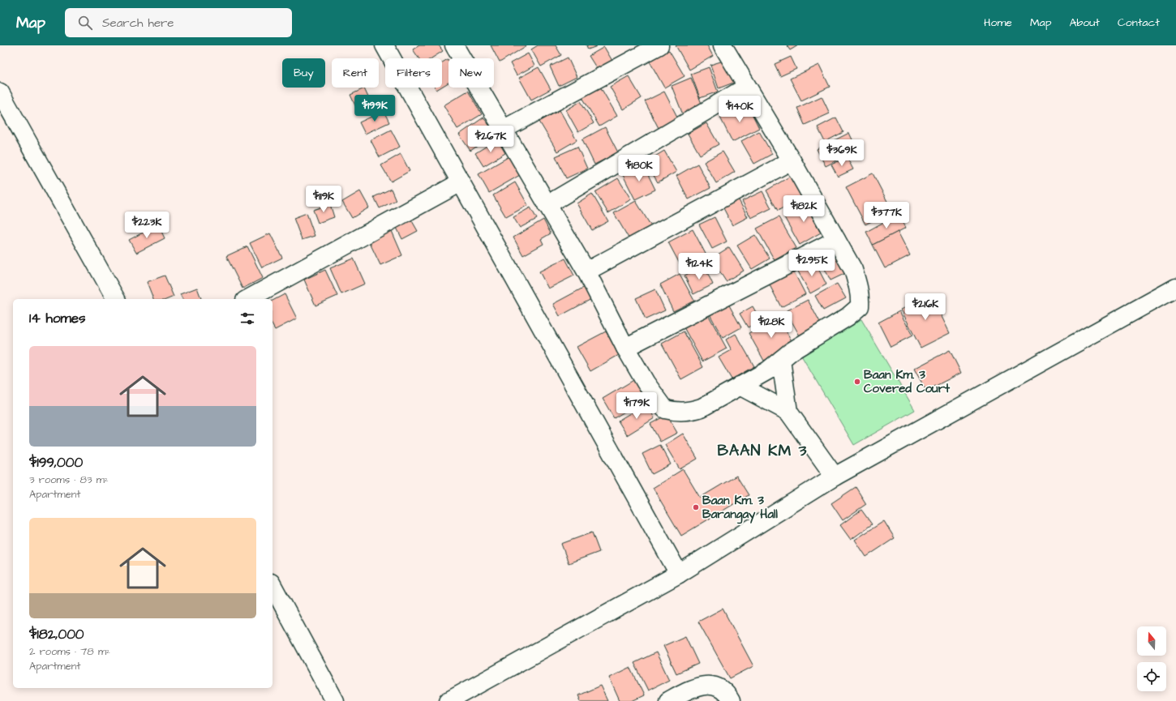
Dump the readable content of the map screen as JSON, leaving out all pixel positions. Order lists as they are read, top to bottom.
{
  "districts": ["BAAN KM 3"],
  "places": ["Baan Km. 3 Covered Court", "Baan Km. 3 Barangay Hall"],
  "north": "top",
  "page": {
    "header": "Map",
    "search": "Search here",
    "nav": [
      "Home",
      "Map",
      "About",
      "Contact"
    ],
    "chip": [
      "Buy",
      "Rent",
      "Filters",
      "New"
    ],
    "price": [
      "$199K",
      "$140K",
      "$267K",
      "$369K",
      "$180K",
      "$119K",
      "$182K",
      "$377K",
      "$223K",
      "$295K",
      "$124K",
      "$216K",
      "$128K",
      "$179K"
    ],
    "heading": "14 homes",
    "list": [
      {
        "name": "$199,000",
        "note": "3 rooms · 83 m² · Apartment"
      },
      {
        "name": "$182,000",
        "note": "2 rooms · 78 m² · Apartment"
      }
    ]
  }
}
